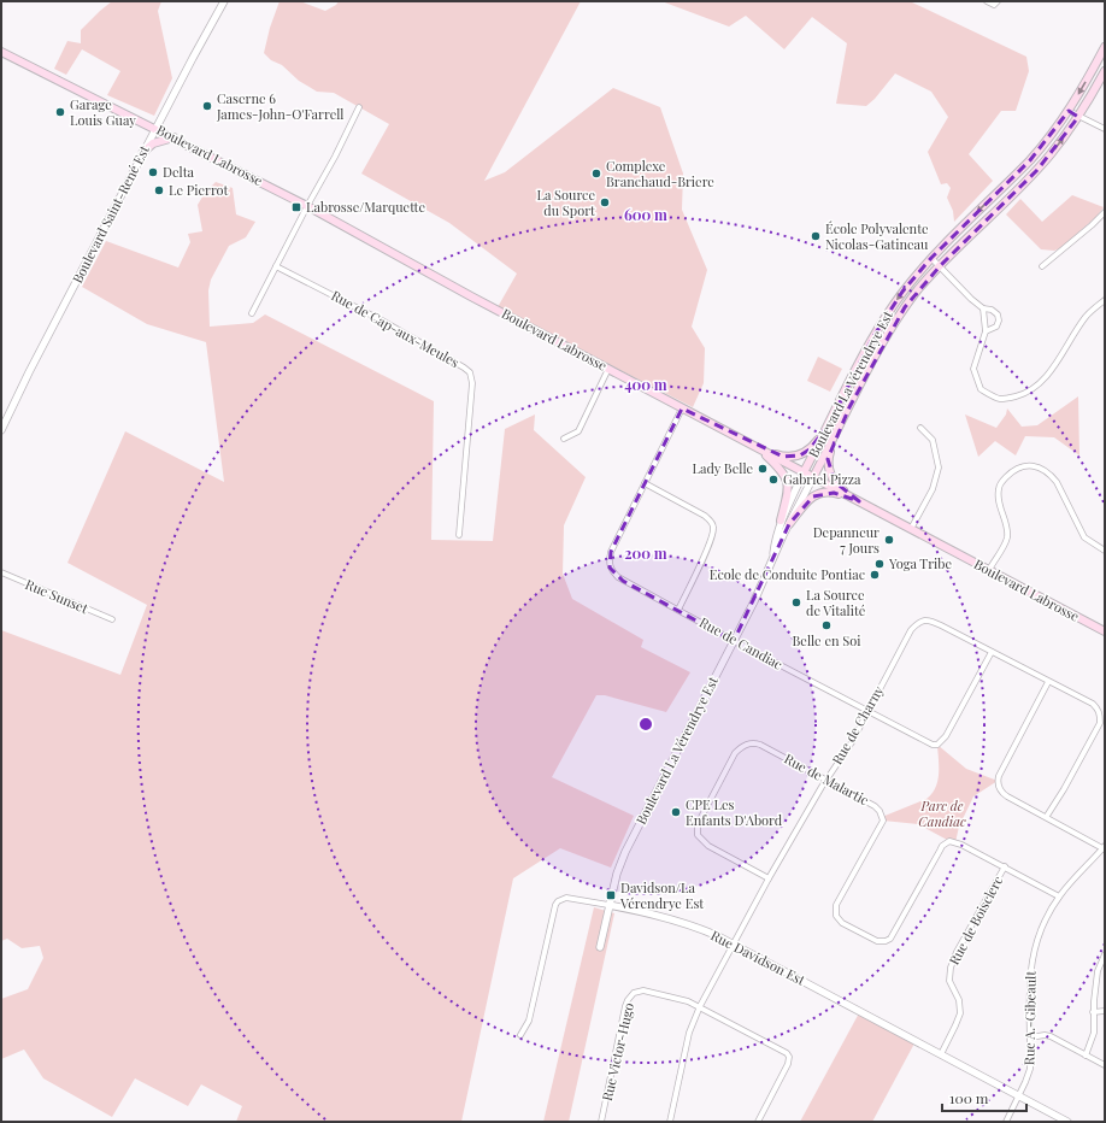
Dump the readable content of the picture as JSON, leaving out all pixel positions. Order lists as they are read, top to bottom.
{
  "streets": {
    "main road": ["Boulevard Labrosse", "Boulevard La Vérendrye Est"],
    "street": [
      "Boulevard Saint-René Est",
      "Rue de Cap-aux-Meules",
      "Rue Sunset",
      "Rue de Candiac",
      "Rue de Charny",
      "Rue de Malartic",
      "Rue de Boisclerc",
      "Rue Davidson Est",
      "Rue A.-Gibeault",
      "Rue Victor-Hugo"
    ]
  },
  "crossings": [
    ["Boulevard Labrosse", "Boulevard Saint-René Est"],
    ["Boulevard Labrosse", "Boulevard La Vérendrye Est"],
    ["Boulevard Labrosse", "Rue de Candiac"],
    ["Boulevard La Vérendrye Est", "Rue de Candiac"],
    ["Boulevard La Vérendrye Est", "Rue Davidson Est"],
    ["Rue de Candiac", "Rue de Charny"],
    ["Rue de Charny", "Rue de Malartic"],
    ["Rue de Charny", "Rue Davidson Est"],
    ["Rue de Charny", "Rue Victor-Hugo"],
    ["Rue de Malartic", "Rue de Boisclerc"],
    ["Rue de Malartic", "Rue A.-Gibeault"],
    ["Rue de Boisclerc", "Rue Davidson Est"],
    ["Rue Davidson Est", "Rue A.-Gibeault"]
  ],
  "parks": ["Parc de Candiac"],
  "places": {
    "other": [
      "Caserne 6 James-John-O'Farrell",
      "Garage Louis Guay",
      "Delta",
      "Complexe Branchaud-Briere",
      "Le Pierrot",
      "La Source du Sport",
      "École Polyvalente Nicolas-Gatineau",
      "Lady Belle",
      "Gabriel Pizza",
      "Depanneur 7 Jours",
      "Yoga Tribe",
      "Ecole de Conduite Pontiac",
      "La Source de Vitalité",
      "Belle en Soi",
      "CPE Les Enfants D'Abord"
    ],
    "transit": ["Labrosse/Marquette", "Davidson/La Vérendrye Est"]
  },
  "scale_bar": "100 m",
  "rings": ["600 m", "400 m", "200 m"]
}
